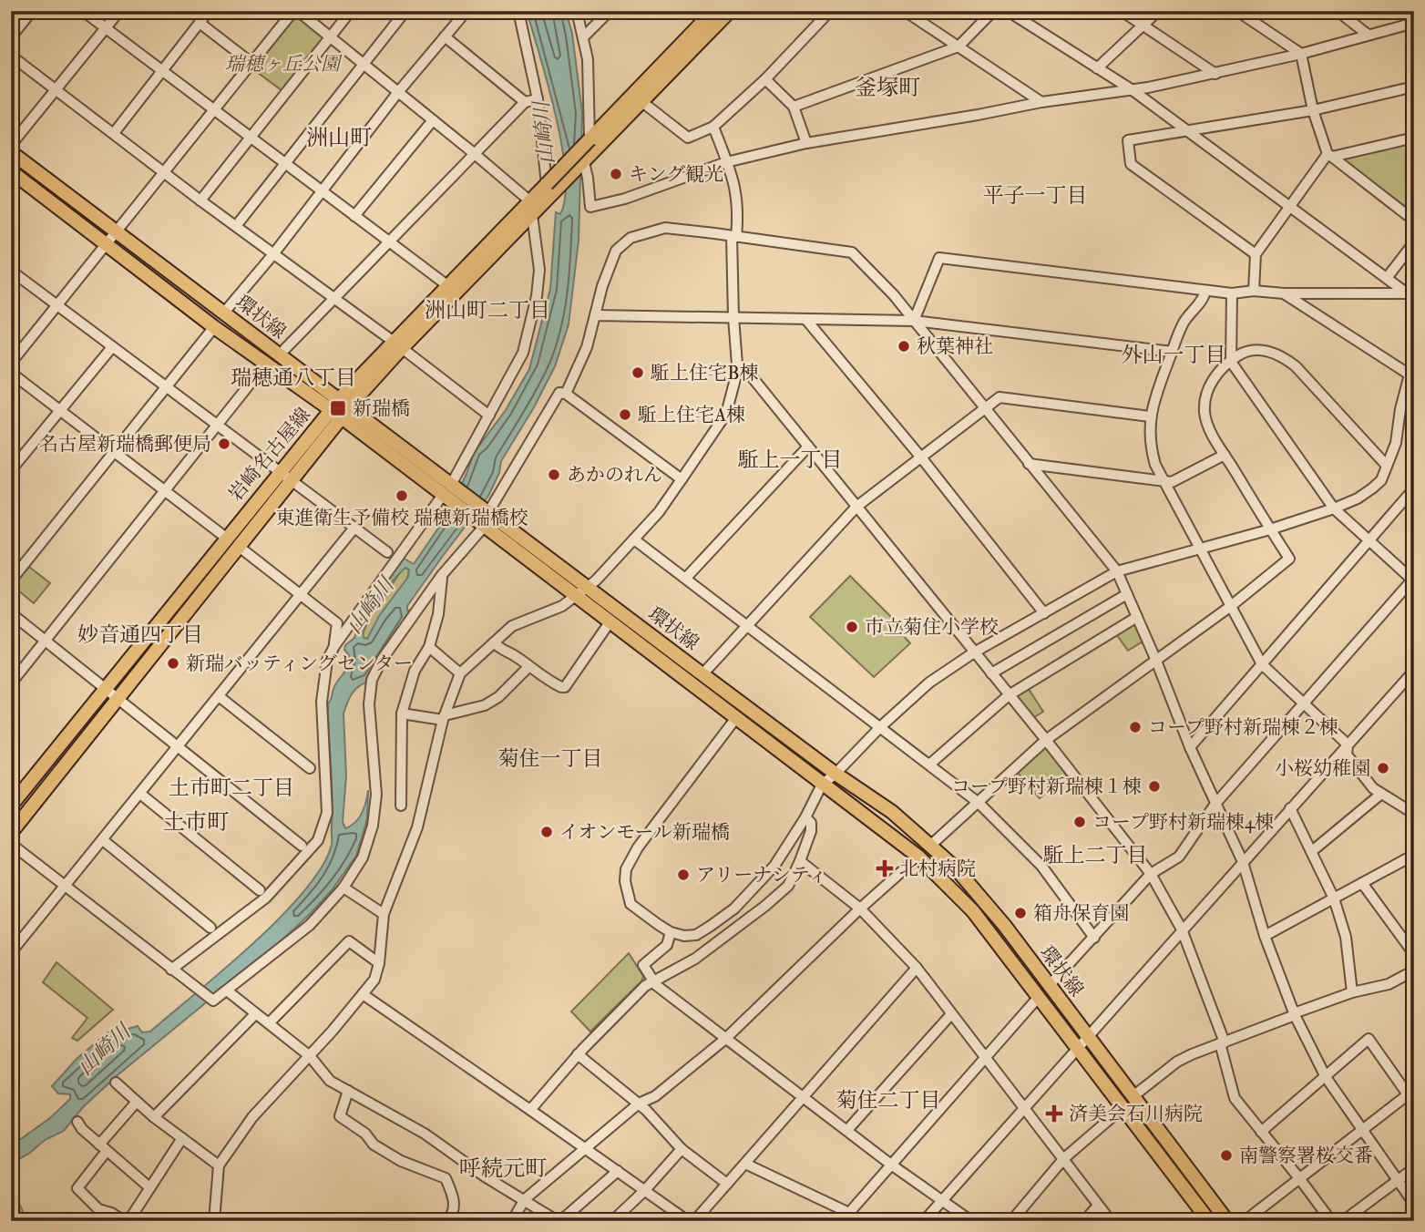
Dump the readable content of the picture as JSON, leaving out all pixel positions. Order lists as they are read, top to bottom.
{
  "streets": {
    "main road": ["環状線", "岩崎名古屋線"]
  },
  "crossings": [
    ["環状線", "岩崎名古屋線"]
  ],
  "districts": [
    "釜塚町",
    "洲山町",
    "平子一丁目",
    "洲山町二丁目",
    "外山一丁目",
    "瑞穂通八丁目",
    "駈上一丁目",
    "妙音通四丁目",
    "菊住一丁目",
    "土市町二丁目",
    "土市町",
    "駈上二丁目",
    "菊住二丁目",
    "呼続元町"
  ],
  "water": ["山崎川"],
  "parks": ["瑞穂ヶ丘公園"],
  "places": {
    "other": [
      "キング観光",
      "秋葉神社",
      "駈上住宅B棟",
      "駈上住宅A棟",
      "名古屋新瑞橋郵便局",
      "あかのれん",
      "東進衛生予備校 瑞穂新瑞橋校",
      "市立菊住小学校",
      "新瑞バッティングセンター",
      "コープ野村新瑞棟２棟",
      "小桜幼稚園",
      "コープ野村新瑞棟１棟",
      "コープ野村新瑞棟4棟",
      "イオンモール新瑞橋",
      "アリーナシティ",
      "箱舟保育園",
      "南警察署桜交番"
    ],
    "transit": ["新瑞橋"],
    "health": ["北村病院", "済美会石川病院"]
  }
}
